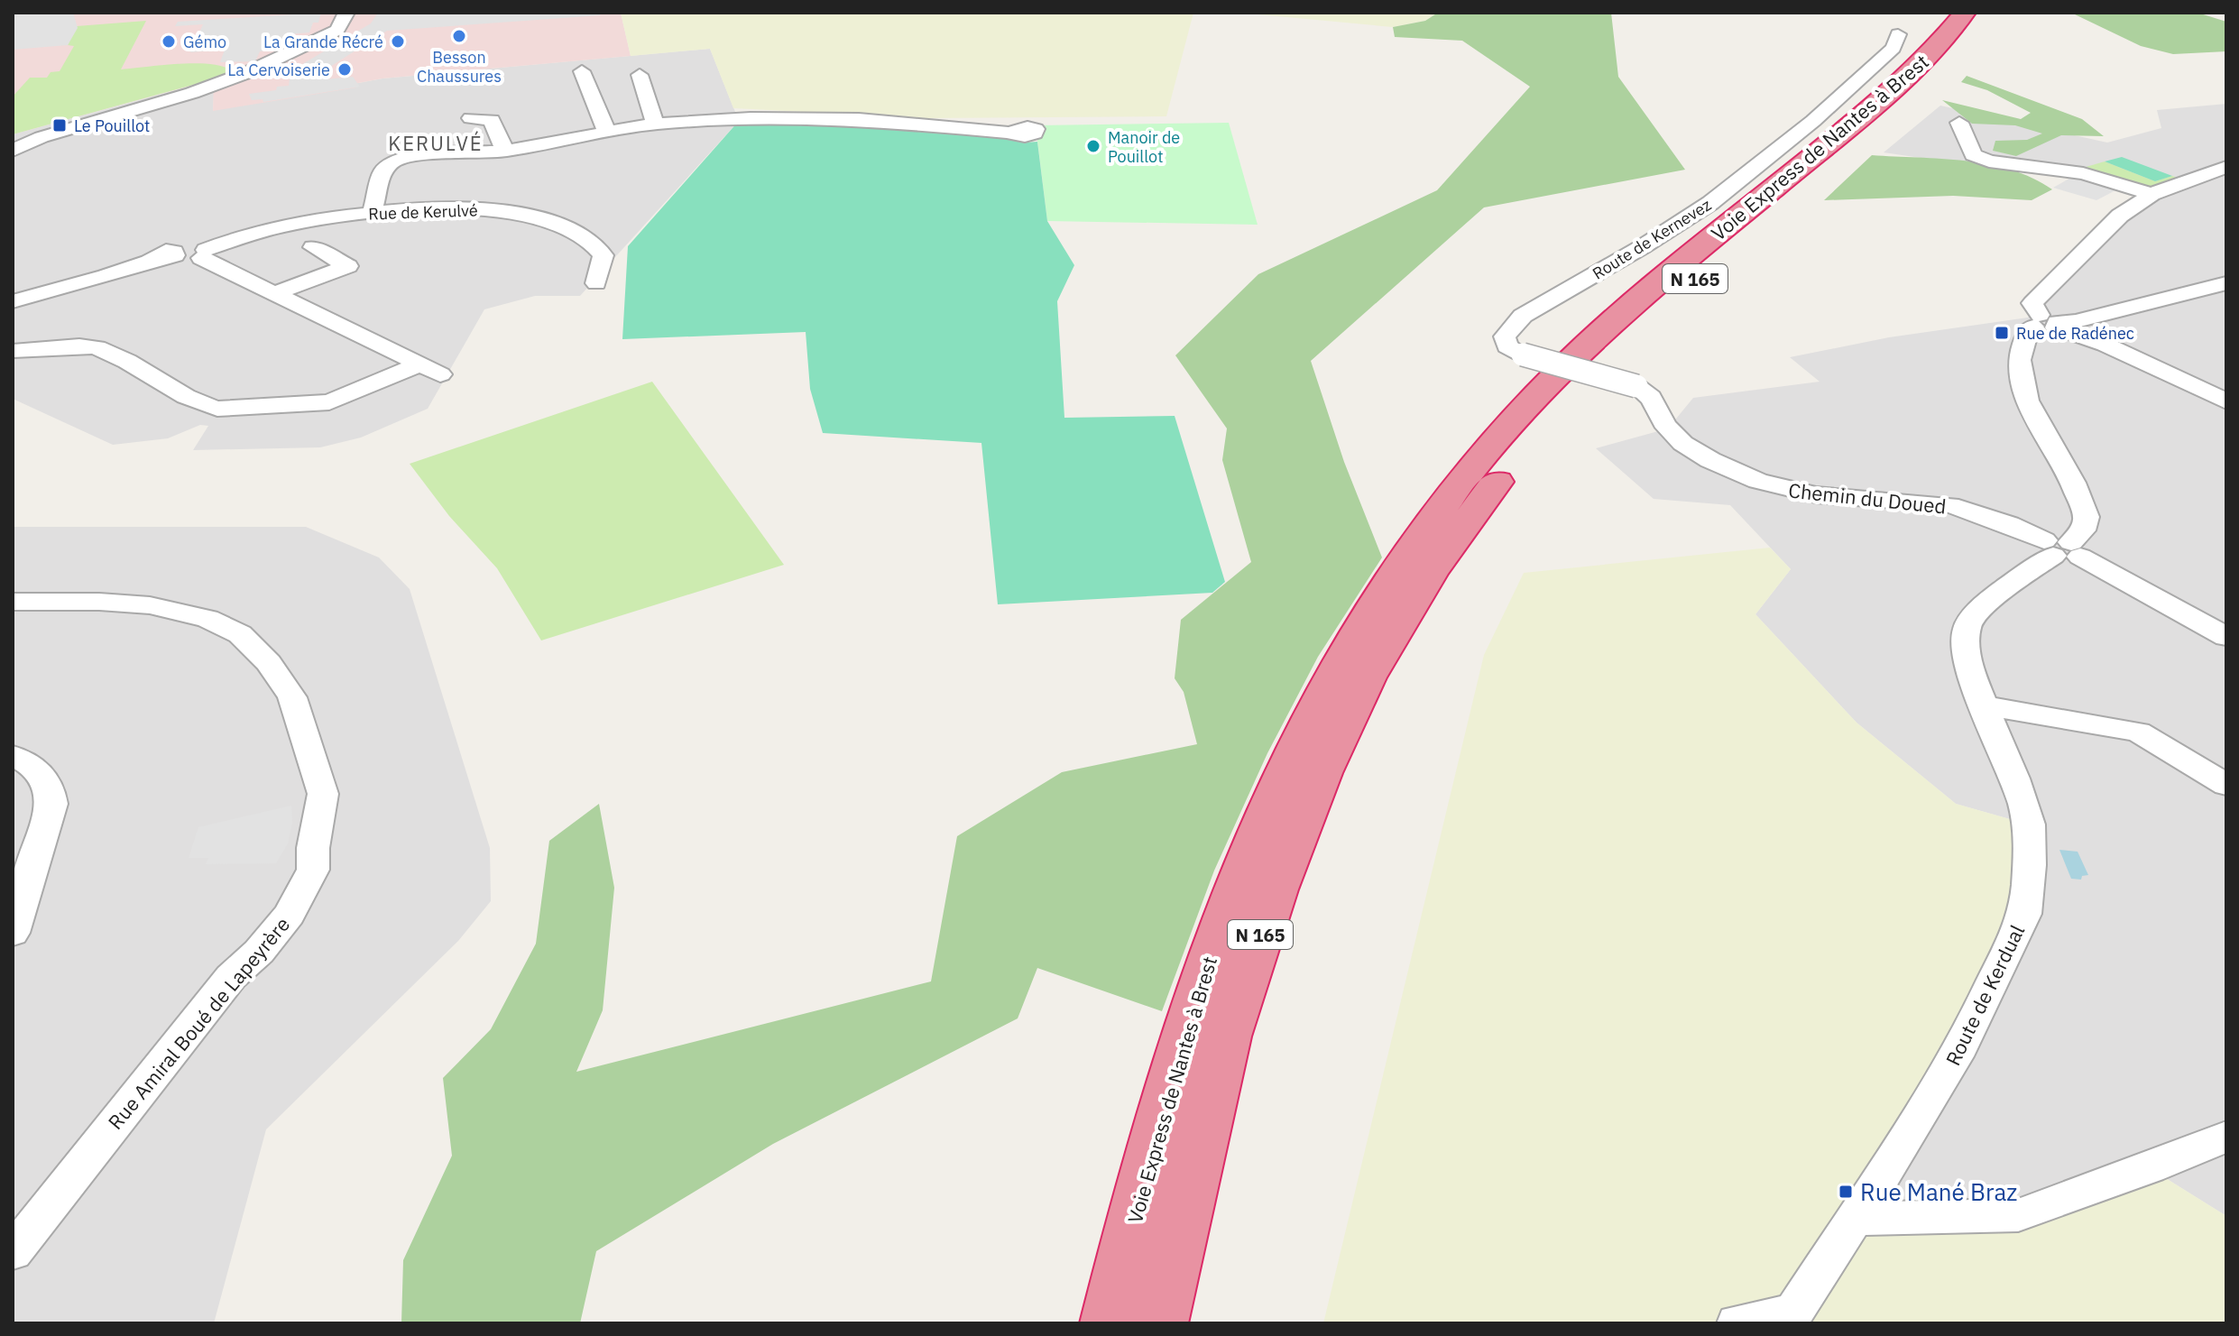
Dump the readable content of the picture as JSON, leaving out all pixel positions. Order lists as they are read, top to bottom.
{
  "streets": {
    "highway": ["Voie Express de Nantes à Brest", "N 165"],
    "street": [
      "Rue de Kerulvé",
      "Route de Kernevez",
      "Chemin du Doued",
      "Route de Kerdual",
      "Rue Amiral Boué de Lapeyrère"
    ]
  },
  "crossings": [
    ["Route de Kernevez", "Chemin du Doued"],
    ["Chemin du Doued", "Route de Kerdual"]
  ],
  "districts": ["KERULVÉ"],
  "places": {
    "other": [
      "Besson Chaussures",
      "Gémo",
      "La Grande Récré",
      "La Cervoiserie",
      "Manoir de Pouillot"
    ],
    "transit": ["Le Pouillot", "Rue de Radénec", "Rue Mané Braz"]
  }
}
